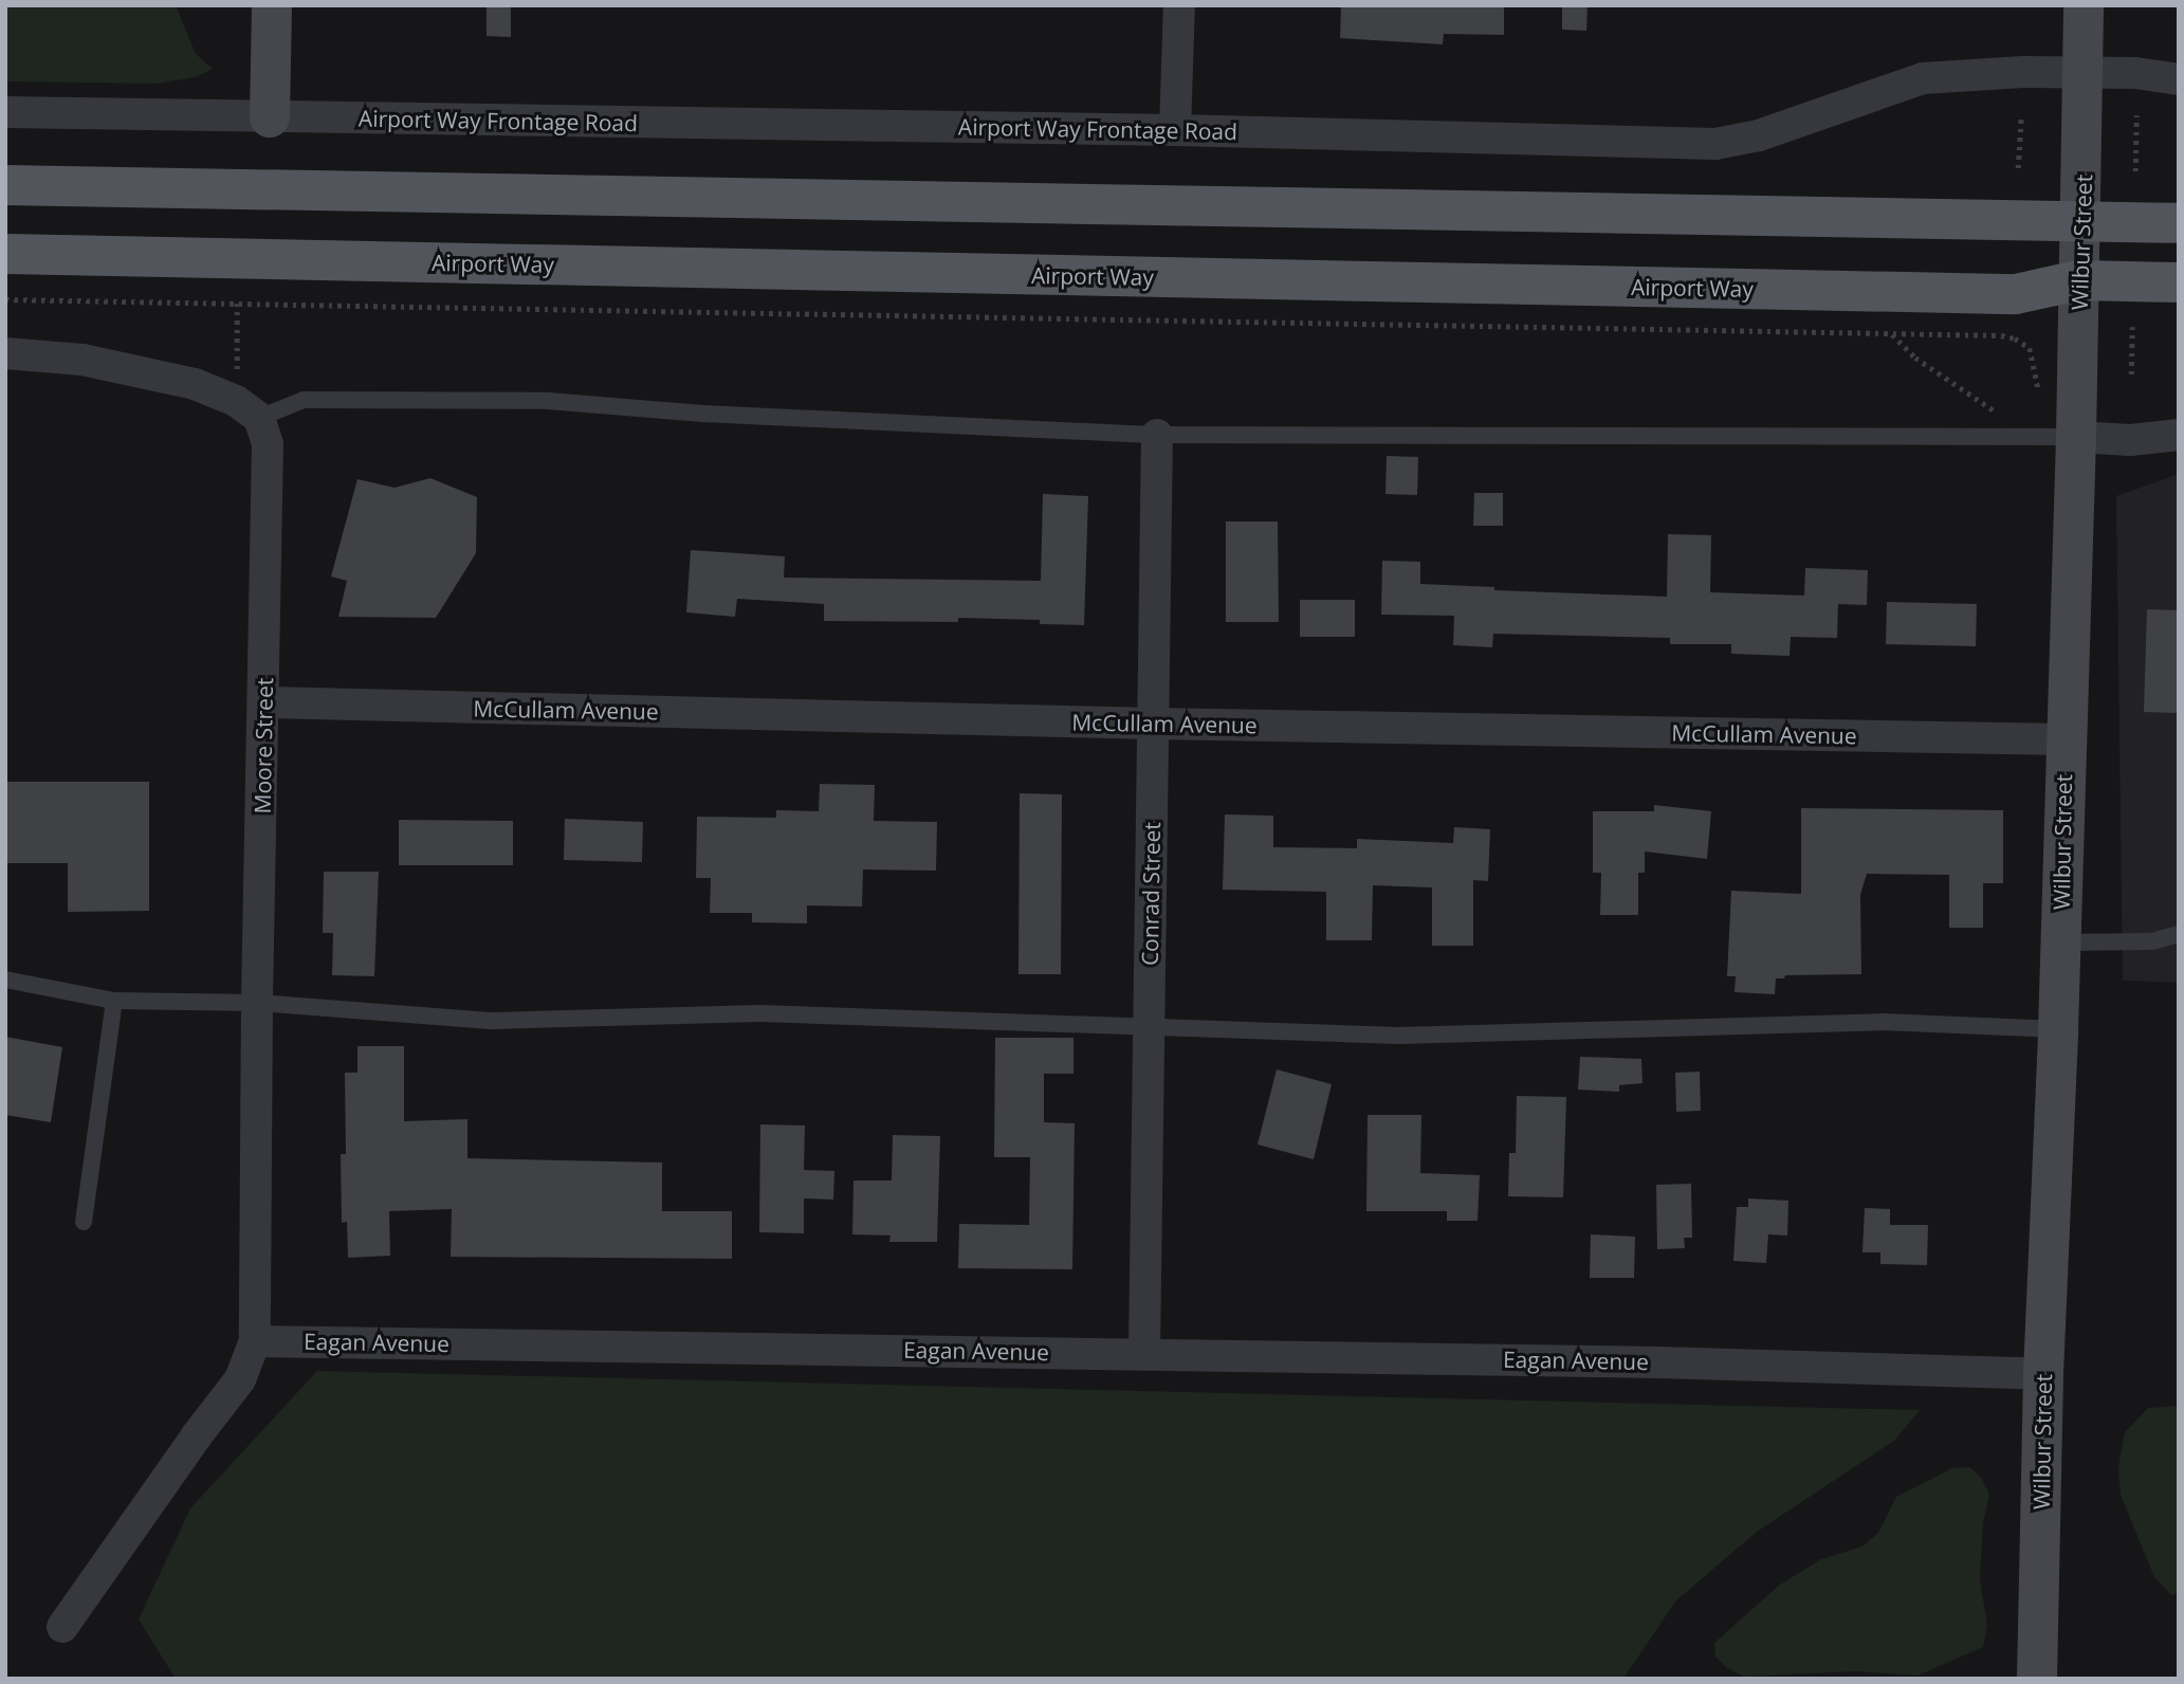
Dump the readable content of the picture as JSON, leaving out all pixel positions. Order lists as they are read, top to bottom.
{
  "streets": {
    "main road": ["Airport Way"],
    "street": [
      "Airport Way Frontage Road",
      "Wilbur Street",
      "McCullam Avenue",
      "Moore Street",
      "Conrad Street",
      "Eagan Avenue"
    ]
  },
  "crossings": [
    ["Airport Way Frontage Road", "Wilbur Street"],
    ["Wilbur Street", "Airport Way"],
    ["Wilbur Street", "McCullam Avenue"],
    ["Wilbur Street", "Eagan Avenue"],
    ["McCullam Avenue", "Moore Street"],
    ["McCullam Avenue", "Conrad Street"],
    ["Moore Street", "Eagan Avenue"],
    ["Conrad Street", "Eagan Avenue"]
  ]
}
